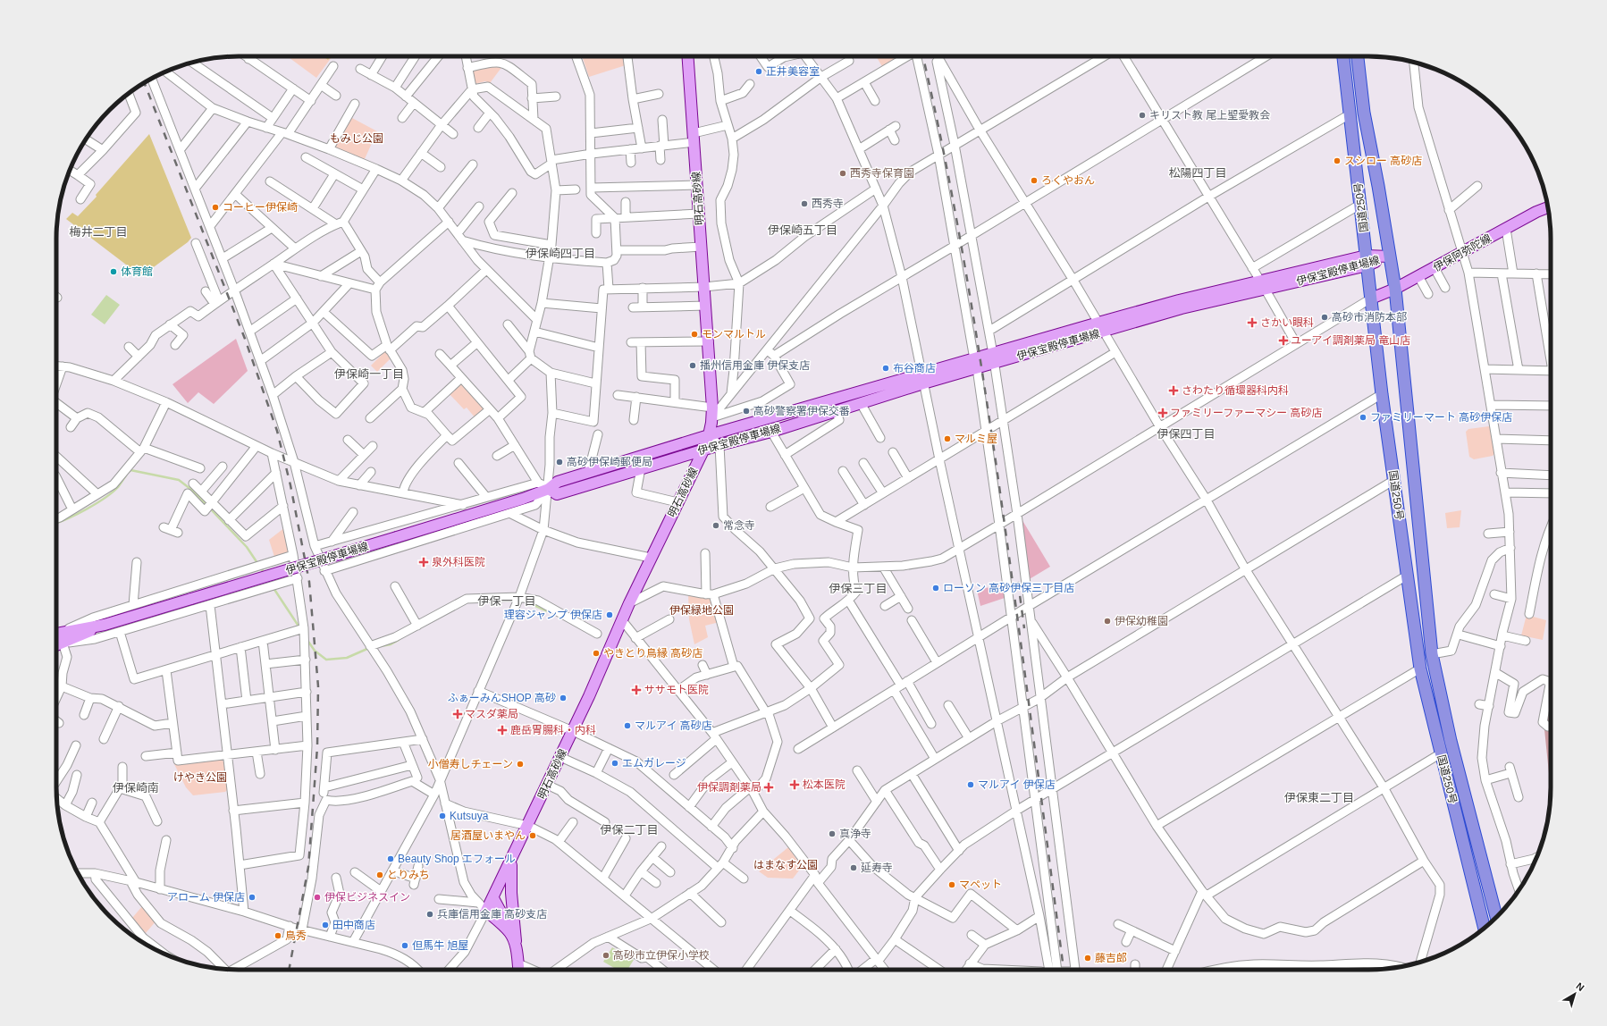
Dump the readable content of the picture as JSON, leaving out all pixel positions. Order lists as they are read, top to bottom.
{
  "streets": {
    "highway": ["国道250号"],
    "main road": ["明石高砂線", "伊保阿弥陀線", "伊保宝殿停車場線"]
  },
  "crossings": [
    ["明石高砂線", "伊保宝殿停車場線"],
    ["国道250号", "伊保阿弥陀線"],
    ["国道250号", "伊保宝殿停車場線"]
  ],
  "districts": [
    "松陽四丁目",
    "伊保崎五丁目",
    "梅井二丁目",
    "伊保崎四丁目",
    "伊保崎一丁目",
    "伊保四丁目",
    "伊保三丁目",
    "伊保一丁目",
    "伊保崎南",
    "伊保東二丁目",
    "伊保二丁目"
  ],
  "parks": [
    "もみじ公園",
    "伊保緑地公園",
    "けやき公園",
    "はまなす公園"
  ],
  "places": {
    "other": [
      "正井美容室",
      "キリスト教 尾上聖愛教会",
      "スシロー 高砂店",
      "西秀寺保育園",
      "ろくやおん",
      "西秀寺",
      "コーヒー伊保崎",
      "体育館",
      "高砂市消防本部",
      "モンマルトル",
      "播州信用金庫 伊保支店",
      "布谷商店",
      "高砂警察署伊保交番",
      "ファミリーマート 高砂伊保店",
      "マルミ屋",
      "高砂伊保崎郵便局",
      "常念寺",
      "ローソン 高砂伊保三丁目店",
      "理容ジャンプ 伊保店",
      "伊保幼稚園",
      "やきとり鳥縁 高砂店",
      "ふぁーみんSHOP 高砂",
      "マルアイ 高砂店",
      "エムガレージ",
      "小僧寿しチェーン",
      "マルアイ 伊保店",
      "Kutsuya",
      "真浄寺",
      "居酒屋いまやん",
      "Beauty Shop エフォール",
      "延寿寺",
      "とりみち",
      "マペット",
      "アローム 伊保店",
      "伊保ビジネスイン",
      "兵庫信用金庫 高砂支店",
      "田中商店",
      "鳥秀",
      "但馬牛 旭屋",
      "高砂市立伊保小学校",
      "藤吉郎"
    ],
    "health": [
      "さかい眼科",
      "ユーアイ調剤薬局 竜山店",
      "さわたり循環器科内科",
      "ファミリーファーマシー 高砂店",
      "泉外科医院",
      "ササモト医院",
      "マスダ薬局",
      "鹿岳胃腸科・内科",
      "松本医院",
      "伊保調剤薬局"
    ]
  },
  "north": "top right"
}
